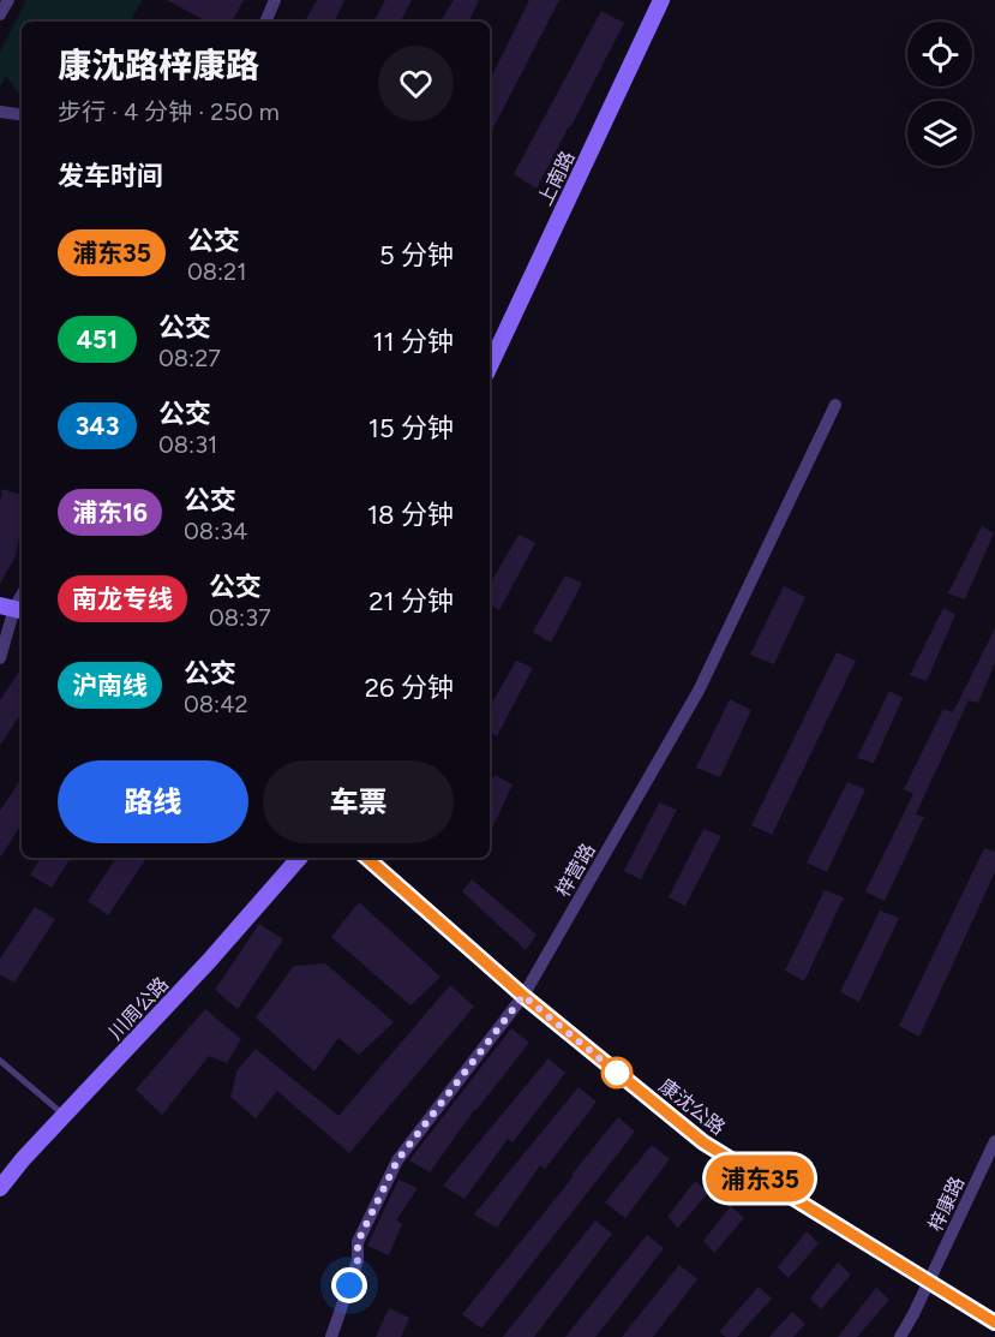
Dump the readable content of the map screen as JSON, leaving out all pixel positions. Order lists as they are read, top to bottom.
{
  "streets": {
    "street": [
      "上南路",
      "梓营路",
      "川周公路",
      "康沈公路",
      "梓康路"
    ]
  },
  "crossings": [
    ["梓营路", "康沈公路"],
    ["康沈公路", "梓康路"]
  ],
  "lines": ["bus line 浦东35"],
  "page": {
    "on_map": "浦东35",
    "heading": [
      ["康沈路梓康路", "步行 · 4 分钟 · 250 m"],
      "发车时间"
    ],
    "list": [
      {
        "mark": "浦东35",
        "name": "公交",
        "note": "08:21",
        "value": "5 分钟"
      },
      {
        "mark": "451",
        "name": "公交",
        "note": "08:27",
        "value": "11 分钟"
      },
      {
        "mark": "343",
        "name": "公交",
        "note": "08:31",
        "value": "15 分钟"
      },
      {
        "mark": "浦东16",
        "name": "公交",
        "note": "08:34",
        "value": "18 分钟"
      },
      {
        "mark": "南龙专线",
        "name": "公交",
        "note": "08:37",
        "value": "21 分钟"
      },
      {
        "mark": "沪南线",
        "name": "公交",
        "note": "08:42",
        "value": "26 分钟"
      }
    ],
    "buttons": ["路线", "车票"]
  }
}
